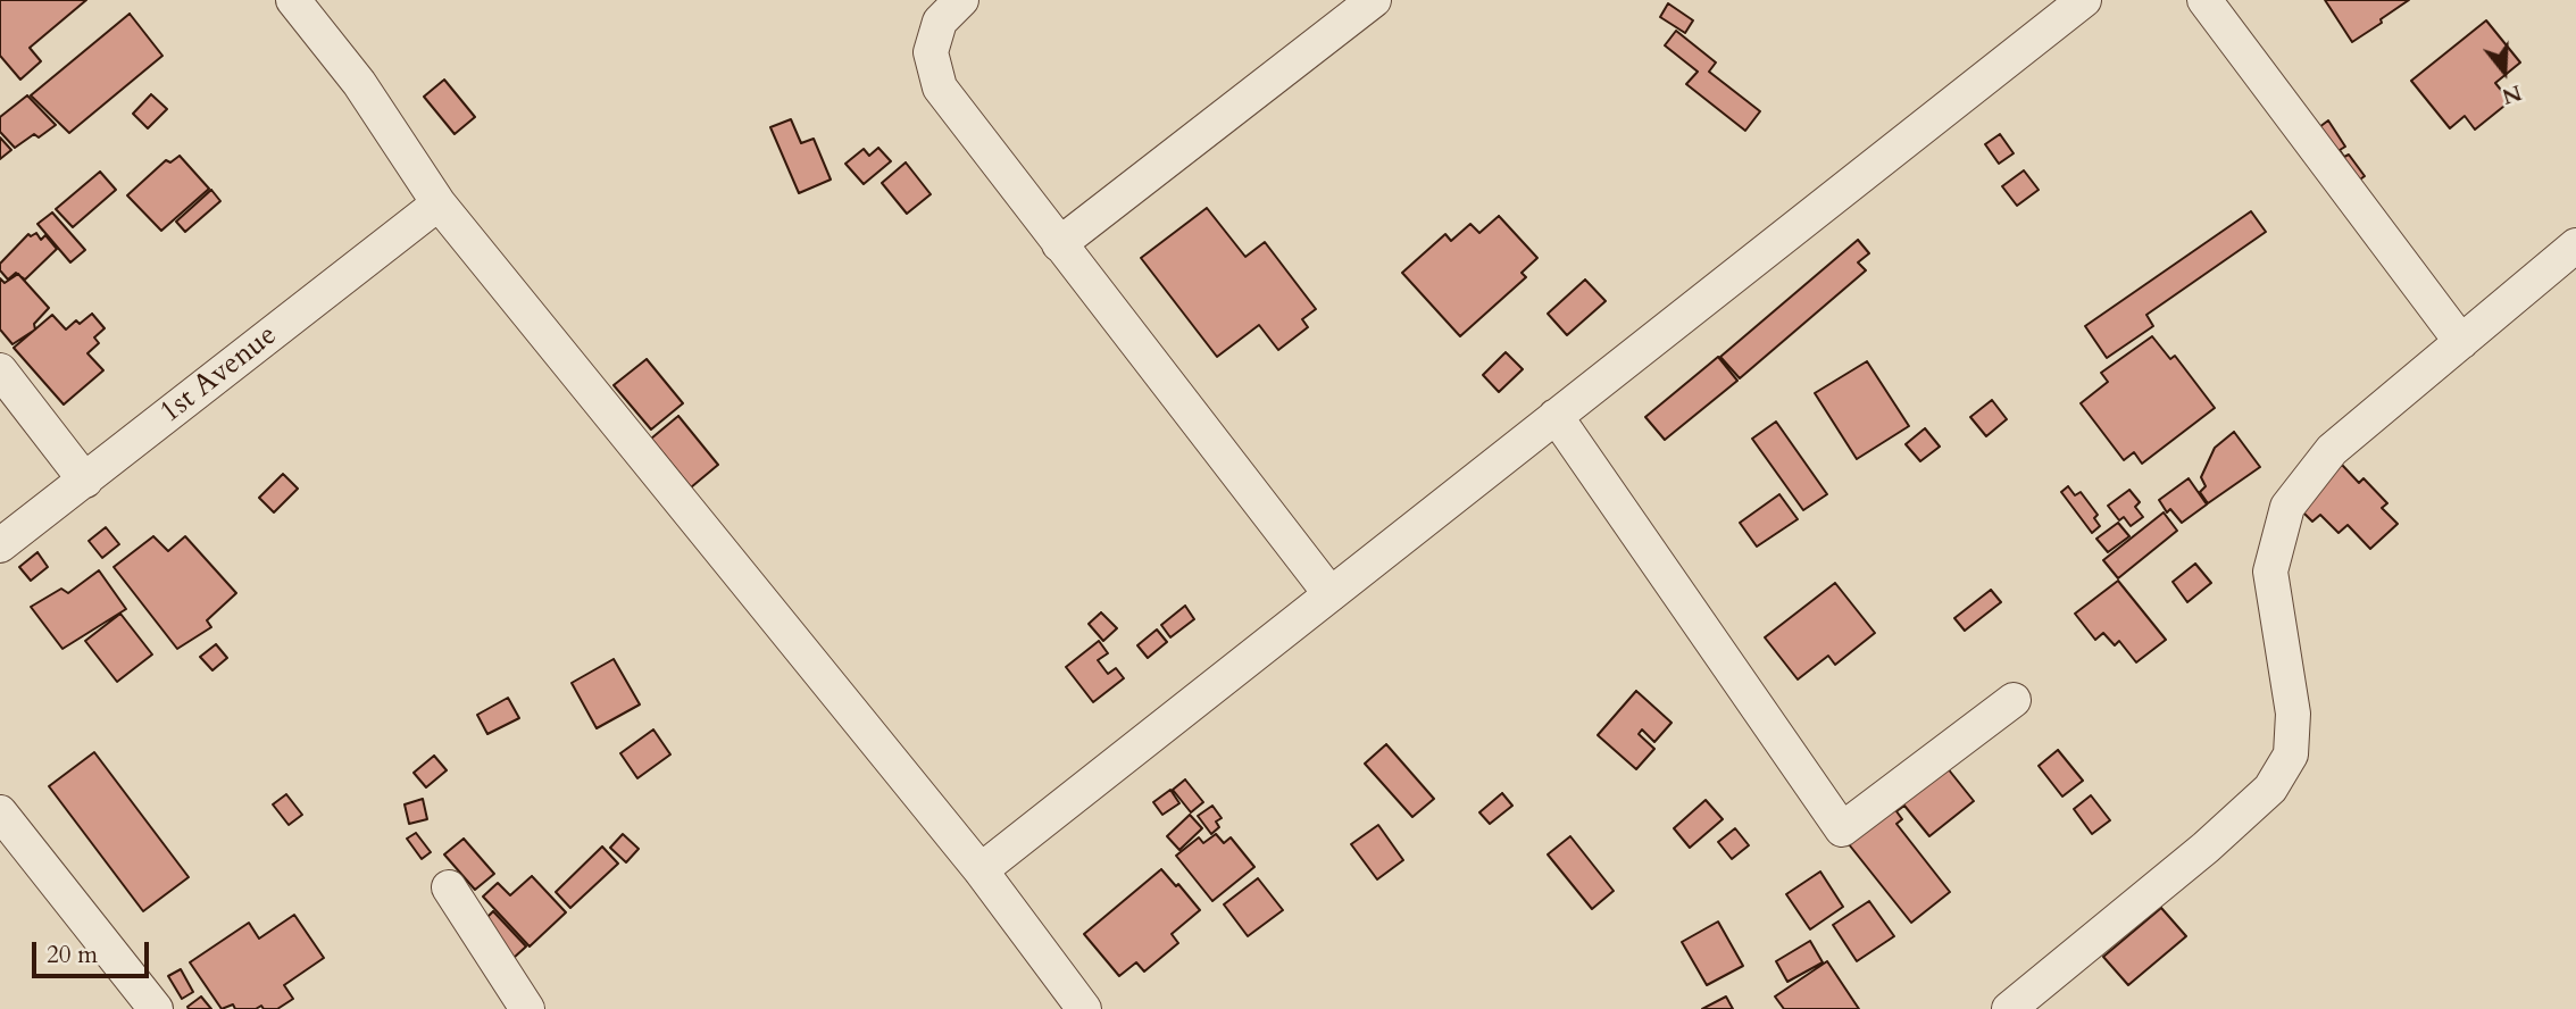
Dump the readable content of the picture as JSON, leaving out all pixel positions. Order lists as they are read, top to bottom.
{
  "streets": {
    "street": ["1st Avenue"]
  },
  "scale_bar": "20 m",
  "north": "bottom"
}
